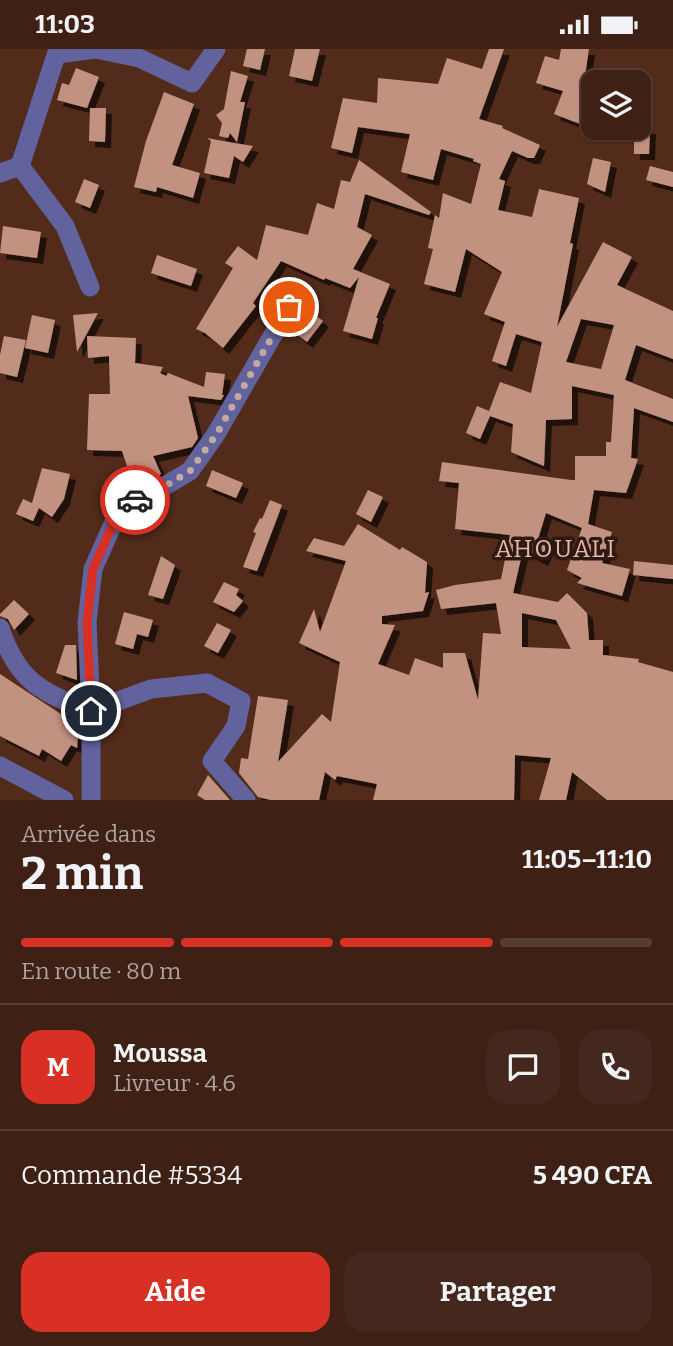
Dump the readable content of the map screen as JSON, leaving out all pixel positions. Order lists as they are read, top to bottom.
{
  "districts": ["AHOUALI"],
  "page": {
    "status": "11:03",
    "heading": ["2 min", "Arrivée dans", "11:05–11:10"],
    "panel": [
      "Moussa",
      "Livreur · 4.6",
      "Commande #5334",
      "5 490 CFA"
    ],
    "bar": "En route · 80 m",
    "round": "M",
    "buttons": ["Aide", "Partager"]
  }
}
